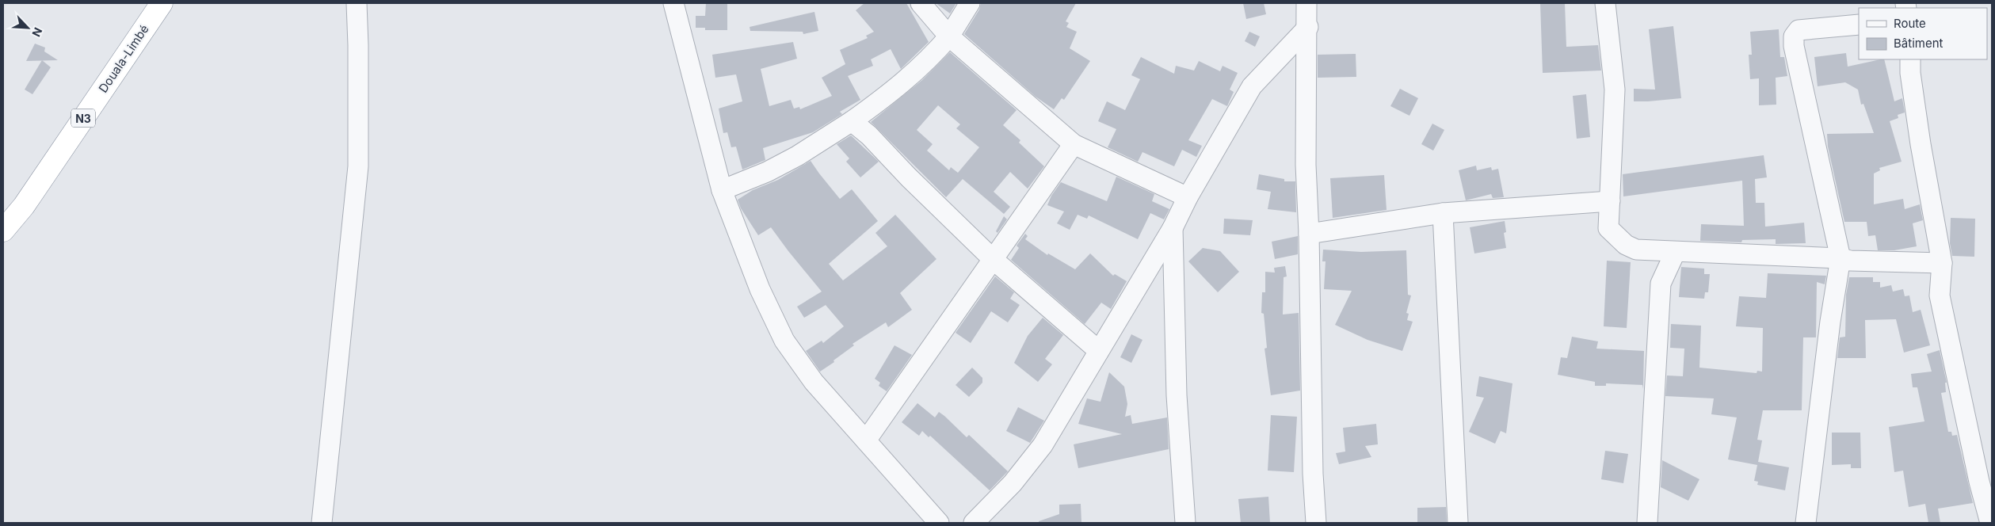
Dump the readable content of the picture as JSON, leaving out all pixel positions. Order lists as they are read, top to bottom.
{
  "streets": {
    "highway": ["Douala-Limbé", "N3"]
  },
  "legend": ["Route", "Bâtiment"],
  "north": "bottom right"
}
